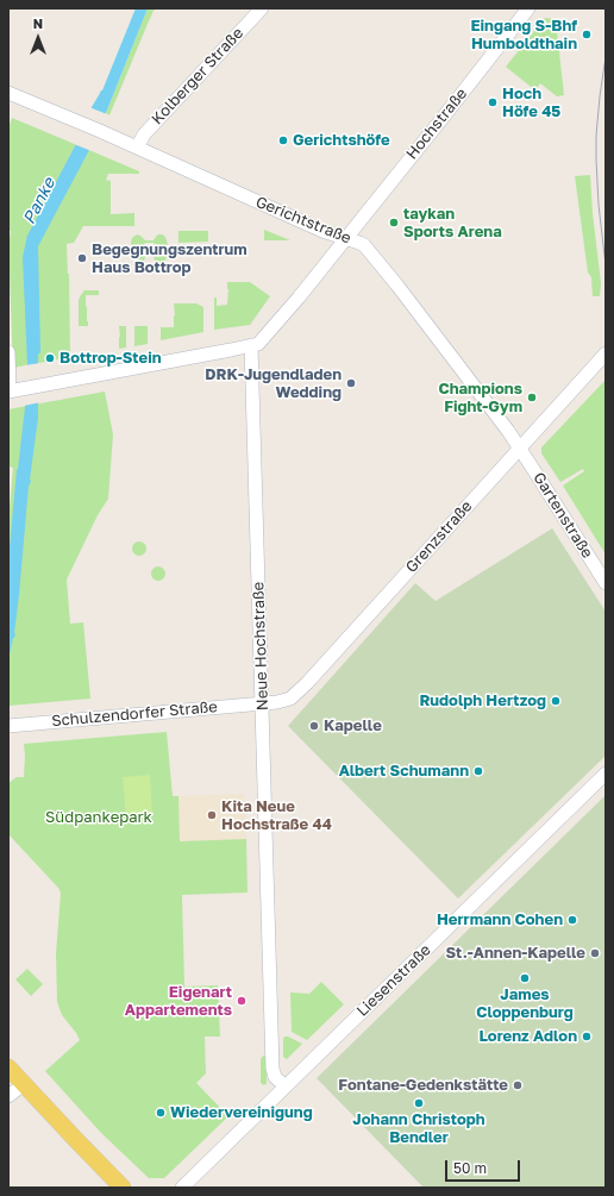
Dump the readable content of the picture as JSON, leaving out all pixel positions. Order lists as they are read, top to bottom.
{
  "streets": {
    "street": [
      "Kolberger Straße",
      "Hochstraße",
      "Gerichtstraße",
      "Gartenstraße",
      "Grenzstraße",
      "Neue Hochstraße",
      "Schulzendorfer Straße",
      "Liesenstraße"
    ]
  },
  "crossings": [
    ["Kolberger Straße", "Gerichtstraße"],
    ["Hochstraße", "Gerichtstraße"],
    ["Gerichtstraße", "Gartenstraße"],
    ["Gerichtstraße", "Grenzstraße"],
    ["Gartenstraße", "Grenzstraße"],
    ["Grenzstraße", "Neue Hochstraße"],
    ["Grenzstraße", "Schulzendorfer Straße"],
    ["Neue Hochstraße", "Schulzendorfer Straße"],
    ["Neue Hochstraße", "Liesenstraße"]
  ],
  "water": ["Panke"],
  "parks": ["Südpankepark"],
  "places": [
    "Eingang S-Bhf Humboldthain",
    "Hoch Höfe 45",
    "Gerichtshöfe",
    "taykan Sports Arena",
    "Begegnungszentrum Haus Bottrop",
    "Bottrop-Stein",
    "DRK-Jugendladen Wedding",
    "Champions Fight-Gym",
    "Rudolph Hertzog",
    "Kapelle",
    "Albert Schumann",
    "Kita Neue Hochstraße 44",
    "Herrmann Cohen",
    "St.-Annen-Kapelle",
    "James Cloppenburg",
    "Eigenart Appartements",
    "Lorenz Adlon",
    "Fontane-Gedenkstätte",
    "Johann Christoph Bendler",
    "Wiedervereinigung"
  ],
  "scale_bar": "50 m",
  "north": "top"
}
